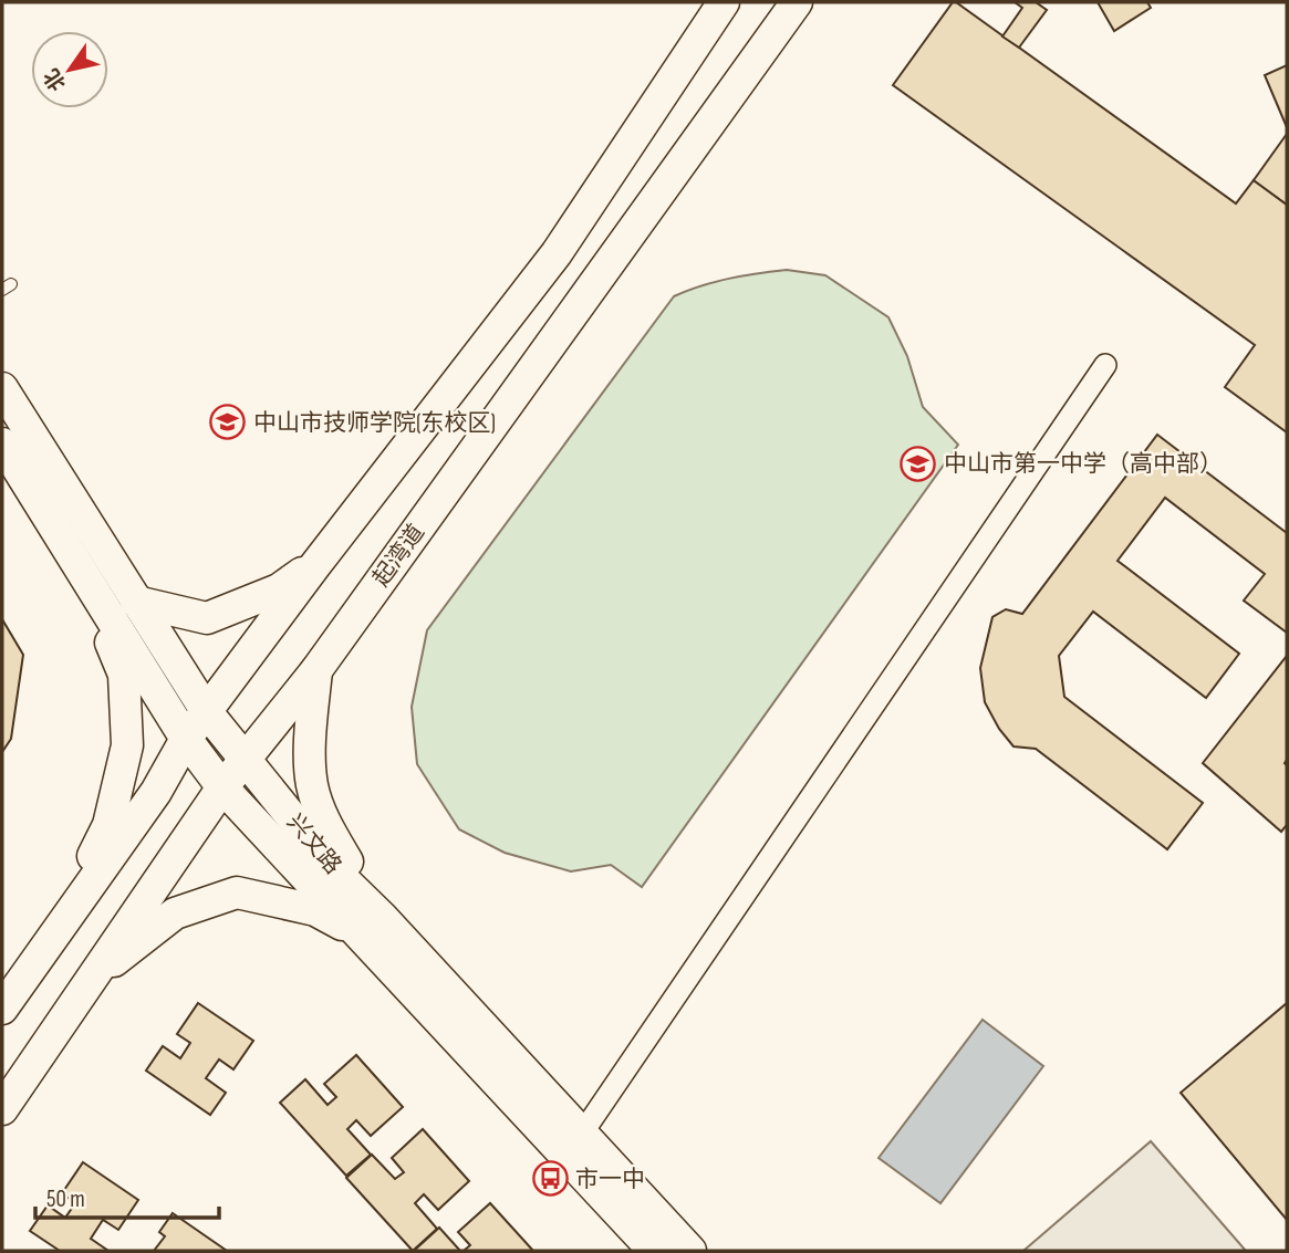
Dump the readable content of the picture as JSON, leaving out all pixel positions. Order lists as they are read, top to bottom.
{
  "streets": {
    "main road": ["起湾道", "兴文路"]
  },
  "crossings": [
    ["起湾道", "兴文路"]
  ],
  "places": {
    "school or university": ["中山市技师学院(东校区)", "中山市第一中学（高中部）"],
    "bus stop": ["市一中"]
  },
  "scale_bar": "50 m",
  "north": "bottom left"
}
